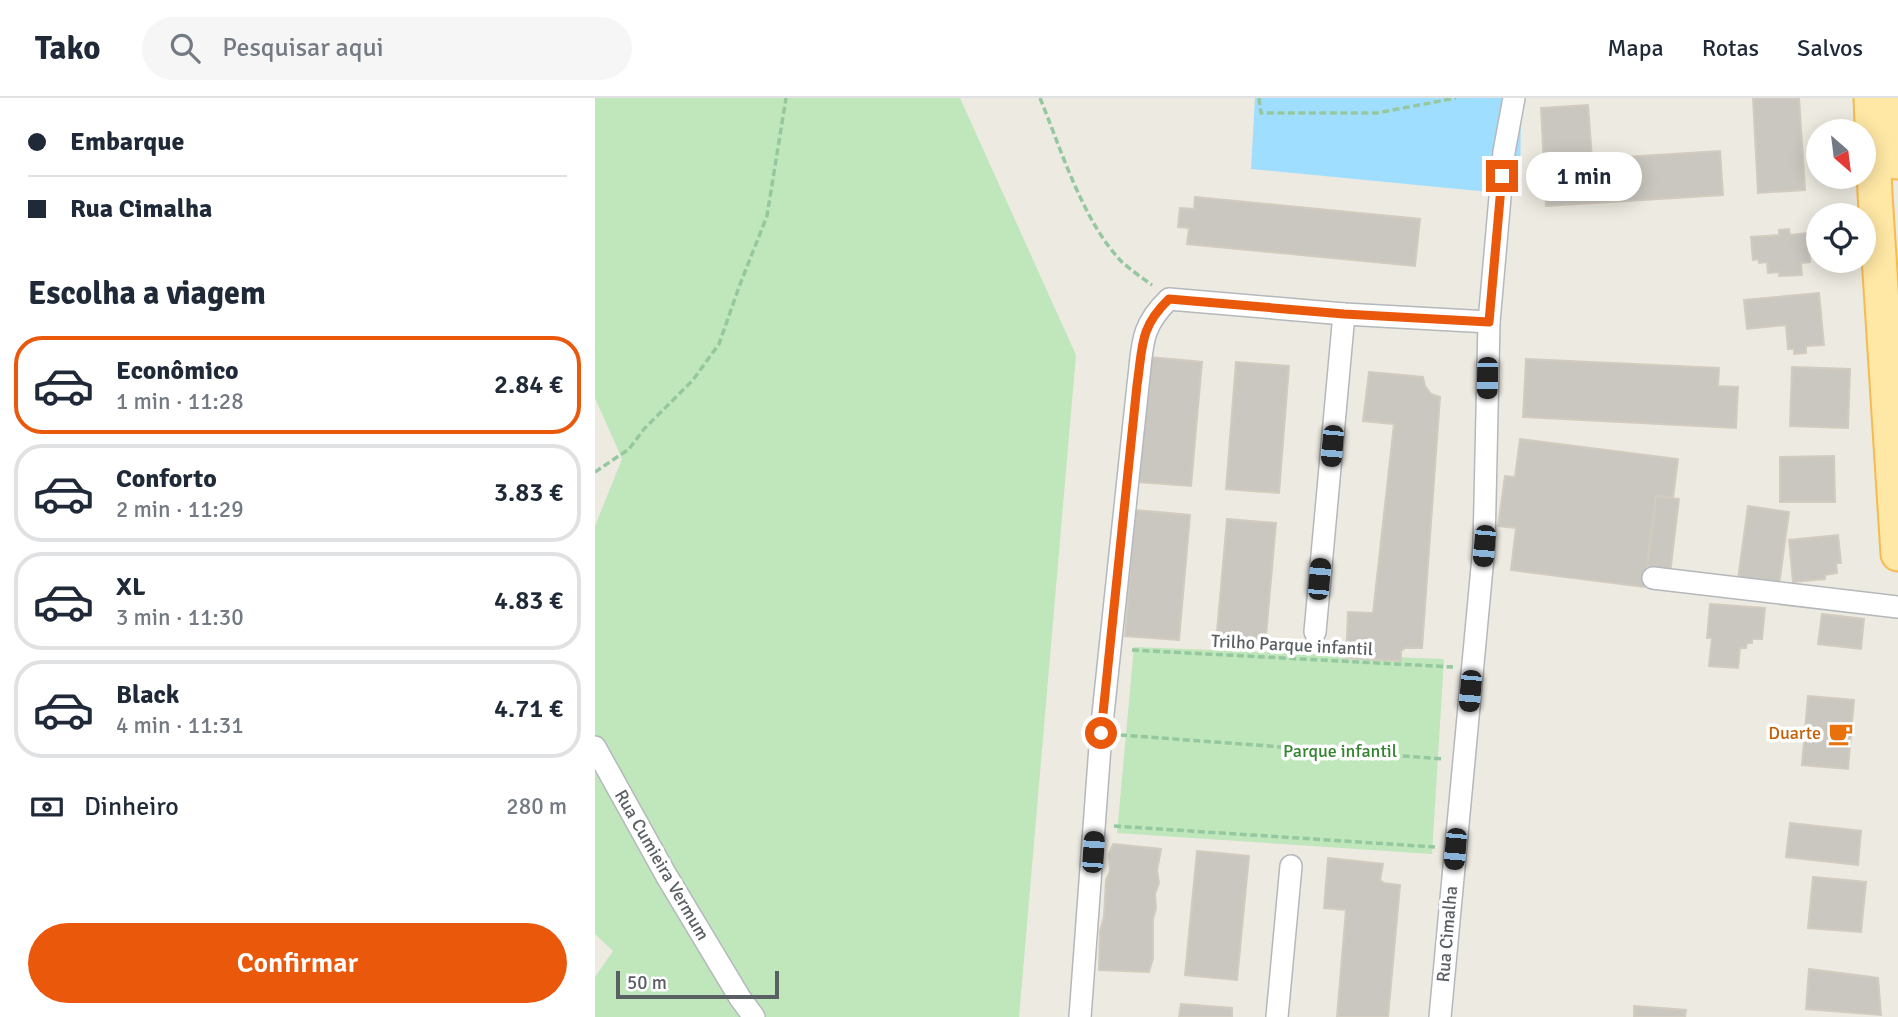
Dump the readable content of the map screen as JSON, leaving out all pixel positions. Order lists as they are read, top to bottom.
{
  "streets": {
    "street": ["Rua Cumieira Vermum", "Rua Cimalha"],
    "path": ["Trilho Parque infantil"]
  },
  "crossings": [
    ["Trilho Parque infantil", "Rua Cimalha"]
  ],
  "parks": ["Parque infantil"],
  "places": {
    "cafe": ["Duarte"]
  },
  "scale_bar": "50 m",
  "north": "bottom right",
  "page": {
    "header": "Tako",
    "search": "Pesquisar aqui",
    "nav": ["Mapa", "Rotas", "Salvos"],
    "banner": ["Embarque", "Rua Cimalha"],
    "bubble": "1 min",
    "heading": "Escolha a viagem",
    "list": [
      {
        "name": "Econômico",
        "note": "1 min · 11:28",
        "value": "2.84 €"
      },
      {
        "name": "Conforto",
        "note": "2 min · 11:29",
        "value": "3.83 €"
      },
      {
        "name": "XL",
        "note": "3 min · 11:30",
        "value": "4.83 €"
      },
      {
        "name": "Black",
        "note": "4 min · 11:31",
        "value": "4.71 €"
      }
    ],
    "pay": ["Dinheiro", "280 m"],
    "buttons": "Confirmar",
    "scale": "50 m"
  }
}
